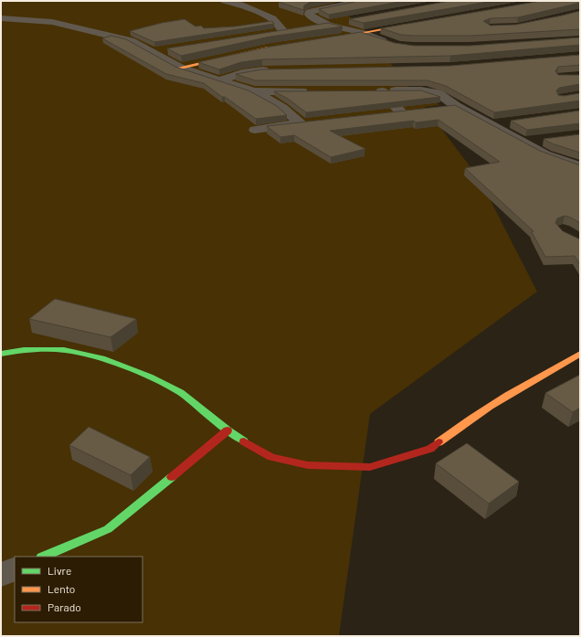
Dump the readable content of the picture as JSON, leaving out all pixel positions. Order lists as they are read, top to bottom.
{
  "legend": ["Livre", "Lento", "Parado"]
}
